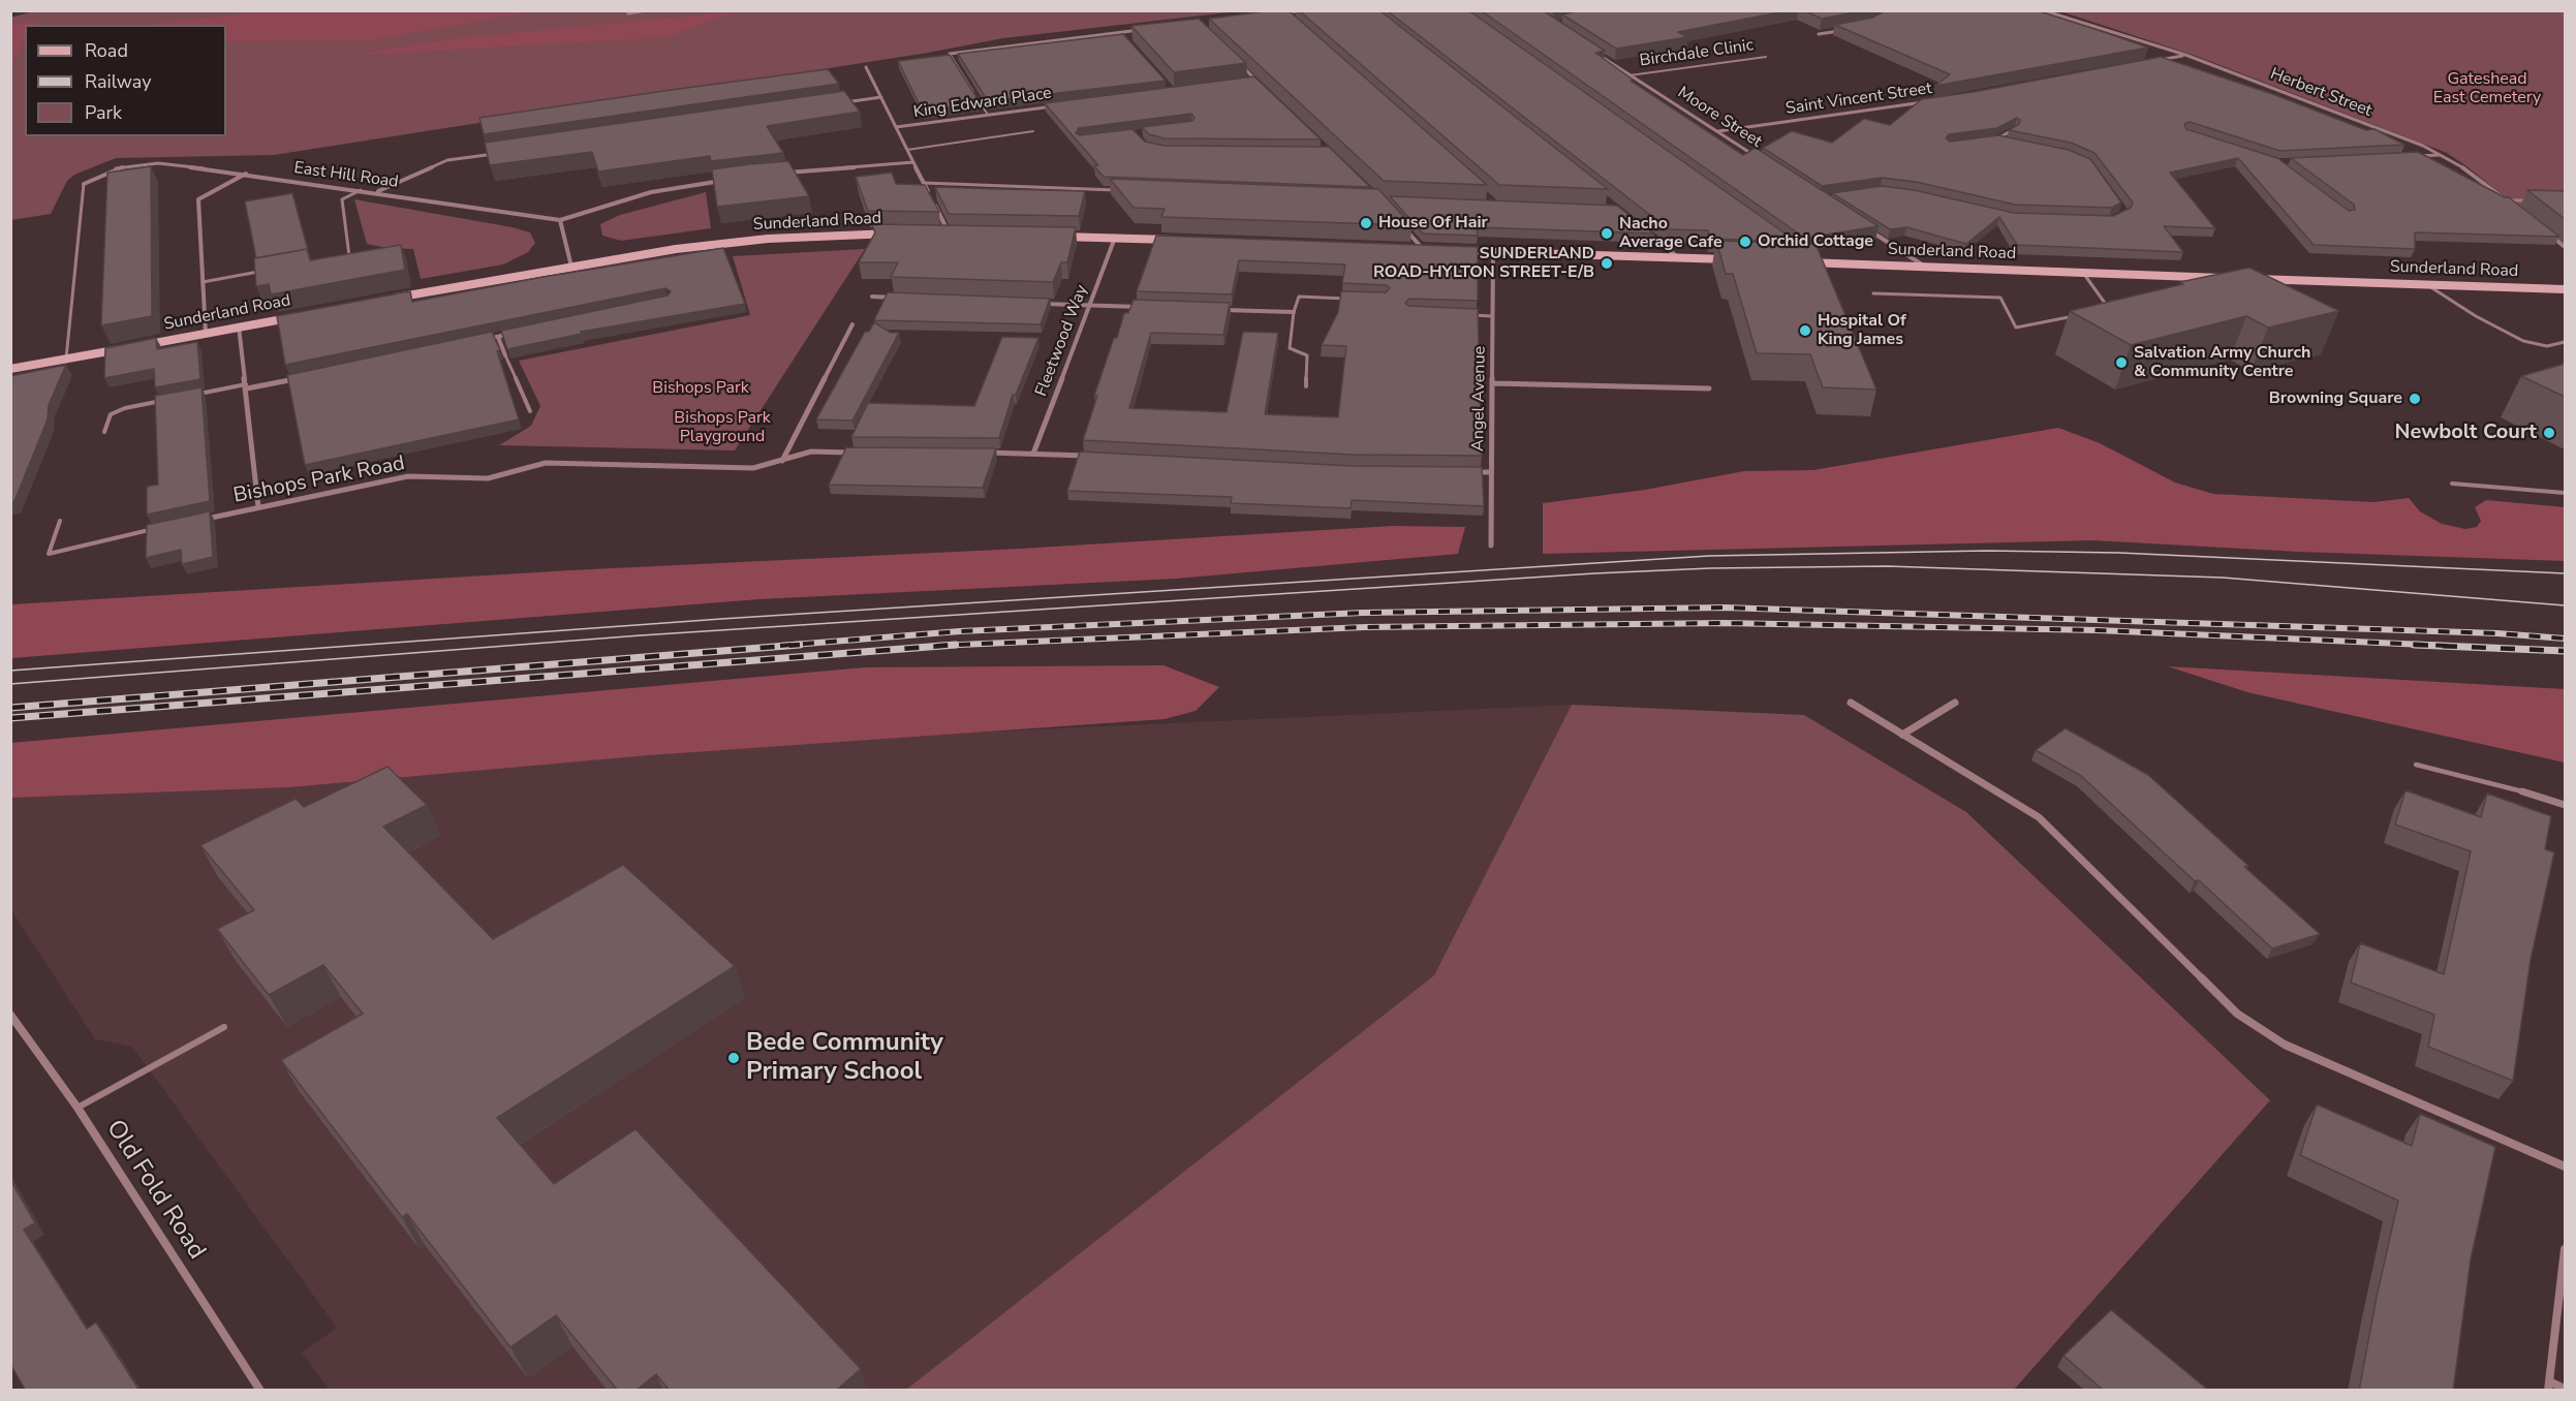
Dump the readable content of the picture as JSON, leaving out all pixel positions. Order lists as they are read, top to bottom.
{
  "streets": {
    "main road": ["Sunderland Road"],
    "street": [
      "Herbert Street",
      "Saint Vincent Street",
      "King Edward Place",
      "Moore Street",
      "East Hill Road",
      "Fleetwood Way",
      "Angel Avenue",
      "Bishops Park Road",
      "Old Fold Road"
    ],
    "lane": ["Birchdale Clinic"]
  },
  "crossings": [
    ["Birchdale Clinic", "Moore Street"],
    ["Saint Vincent Street", "Moore Street"]
  ],
  "parks": ["Gateshead East Cemetery", "Bishops Park", "Bishops Park Playground"],
  "places": [
    "House Of Hair",
    "Nacho Average Cafe",
    "Orchid Cottage",
    "SUNDERLAND ROAD-HYLTON STREET-E/B",
    "Hospital Of King James",
    "Salvation Army Church & Community Centre",
    "Browning Square",
    "Newbolt Court",
    "Bede Community Primary School"
  ],
  "legend": ["Road", "Railway", "Park"]
}
